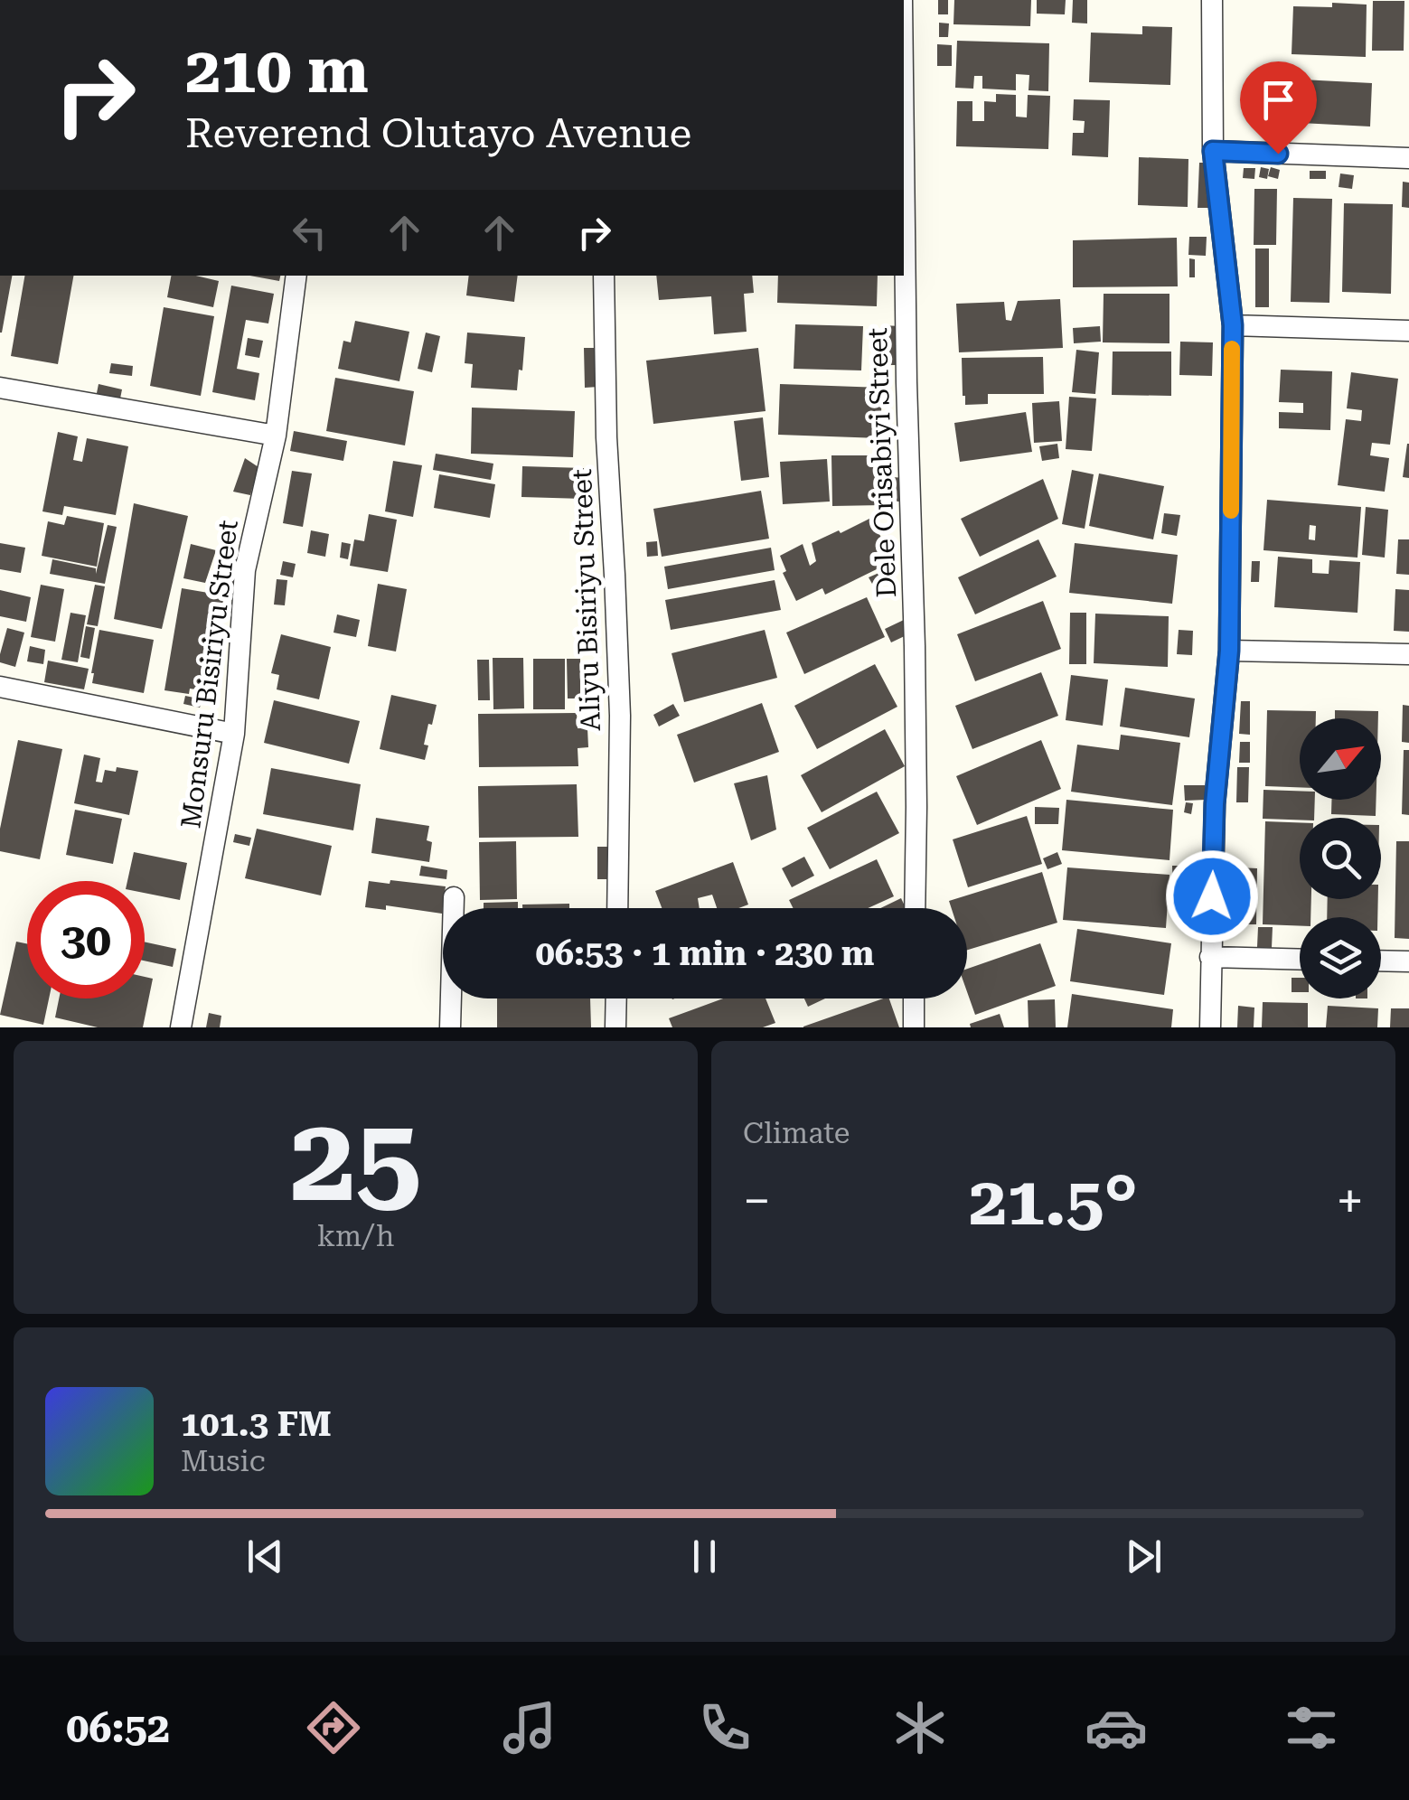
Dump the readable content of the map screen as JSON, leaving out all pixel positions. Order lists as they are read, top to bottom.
{
  "streets": {
    "street": ["Dele Orisabiyi Street", "Aliyu Bisiriyu Street", "Monsuru Bisiriyu Street"]
  },
  "north": "top right",
  "page": {
    "turn": ["210 m", "Reverend Olutayo Avenue"],
    "limit": "30",
    "trip": "06:53 · 1 min · 230 m",
    "tile": [
      ["25", "km/h"],
      "Climate"
    ],
    "heat": ["−", "21.5°", "+"],
    "song": ["101.3 FM", "Music"],
    "tabs": "06:52"
  }
}
